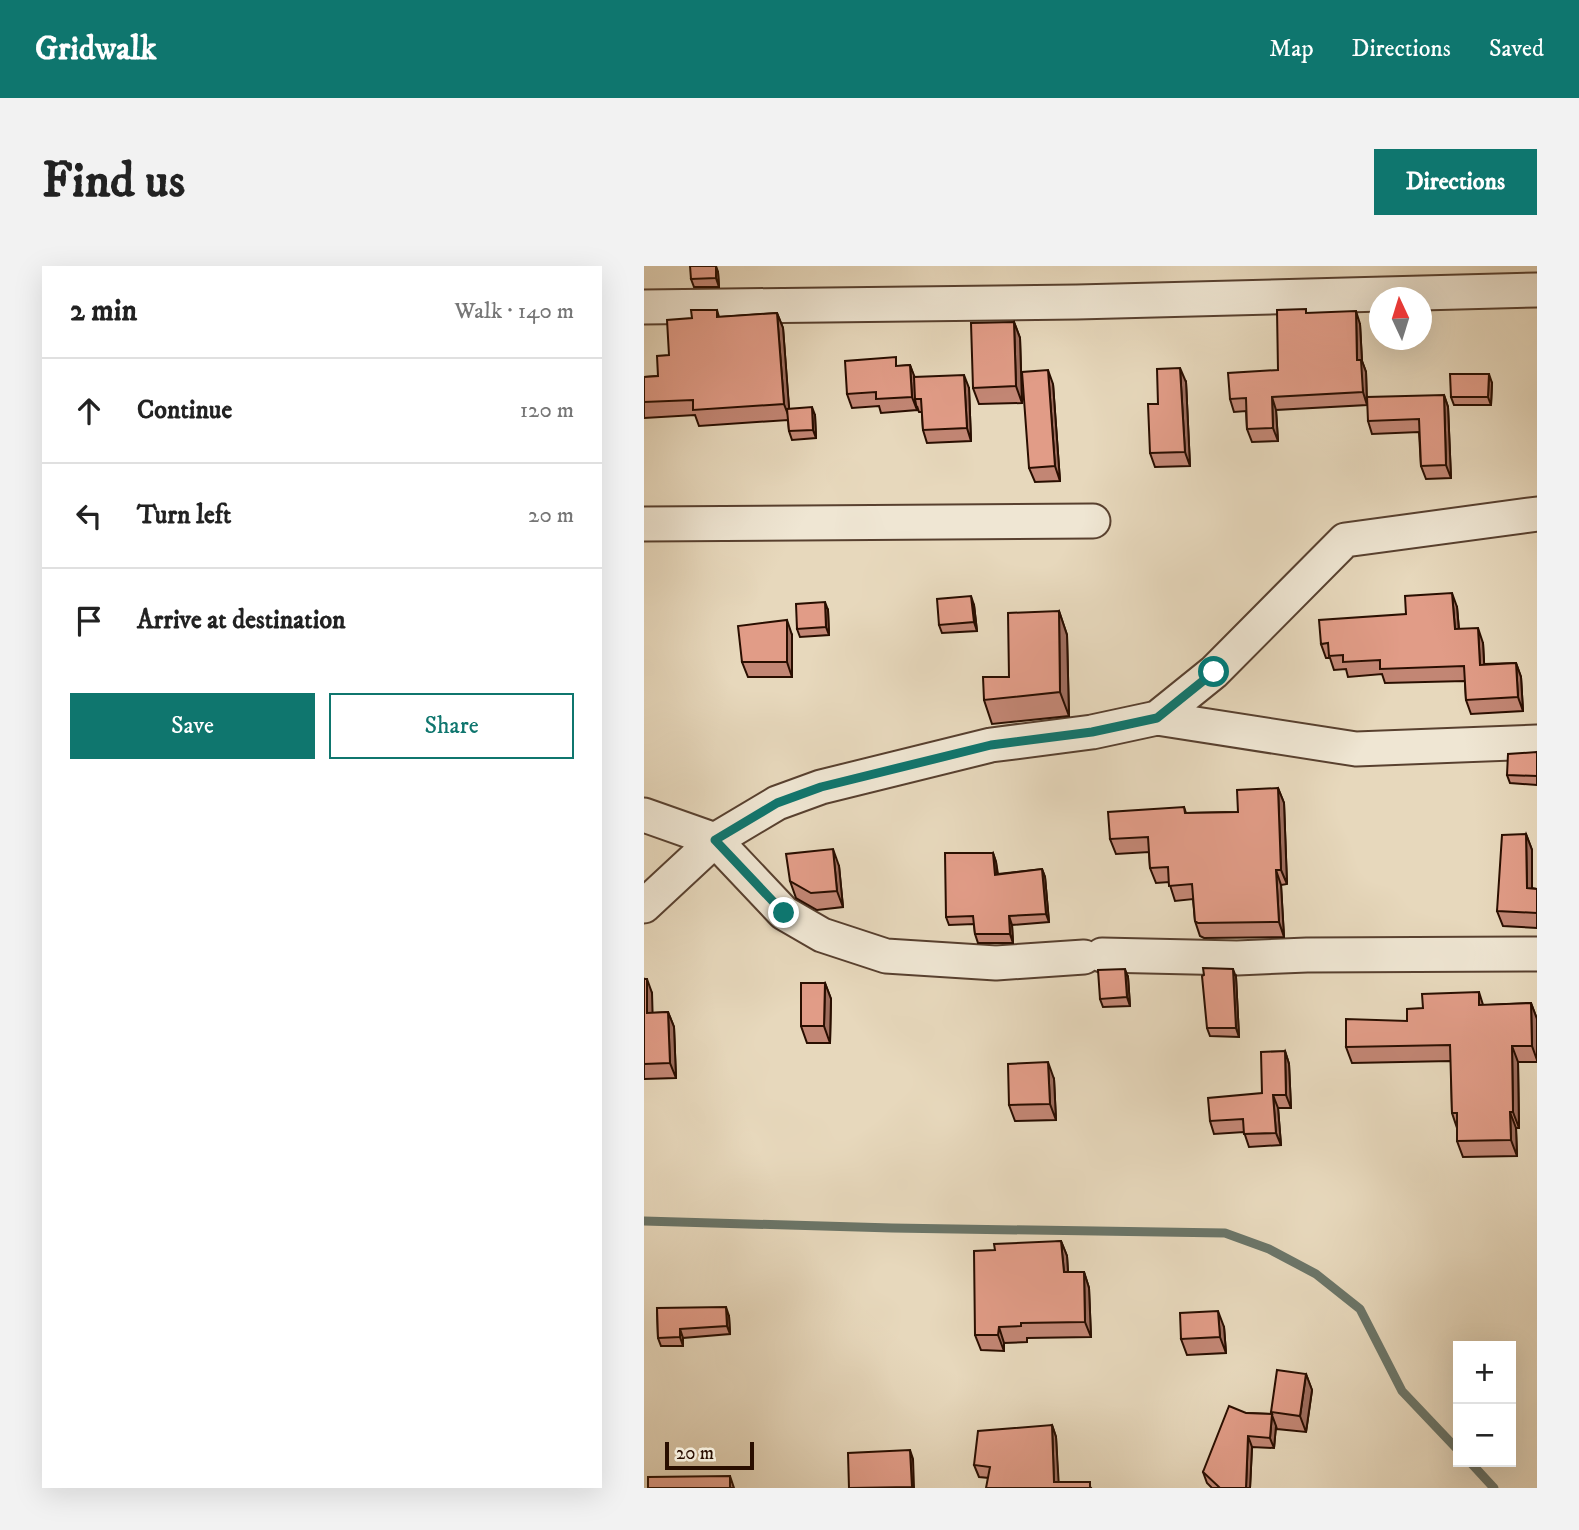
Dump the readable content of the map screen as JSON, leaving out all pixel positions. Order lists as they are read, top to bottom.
{
  "scale_bar": "20 m",
  "north": "top",
  "page": {
    "header": "Gridwalk",
    "nav": ["Map", "Directions", "Saved"],
    "buttons": [
      "Directions",
      ["Save", "Share"]
    ],
    "title": "Find us",
    "heading": ["2 min", "Walk · 140 m"],
    "list": [
      ["Continue", "120 m"],
      ["Turn left", "20 m"],
      "Arrive at destination"
    ],
    "map_buttons": ["+", "−"],
    "scale": "20 m"
  }
}
